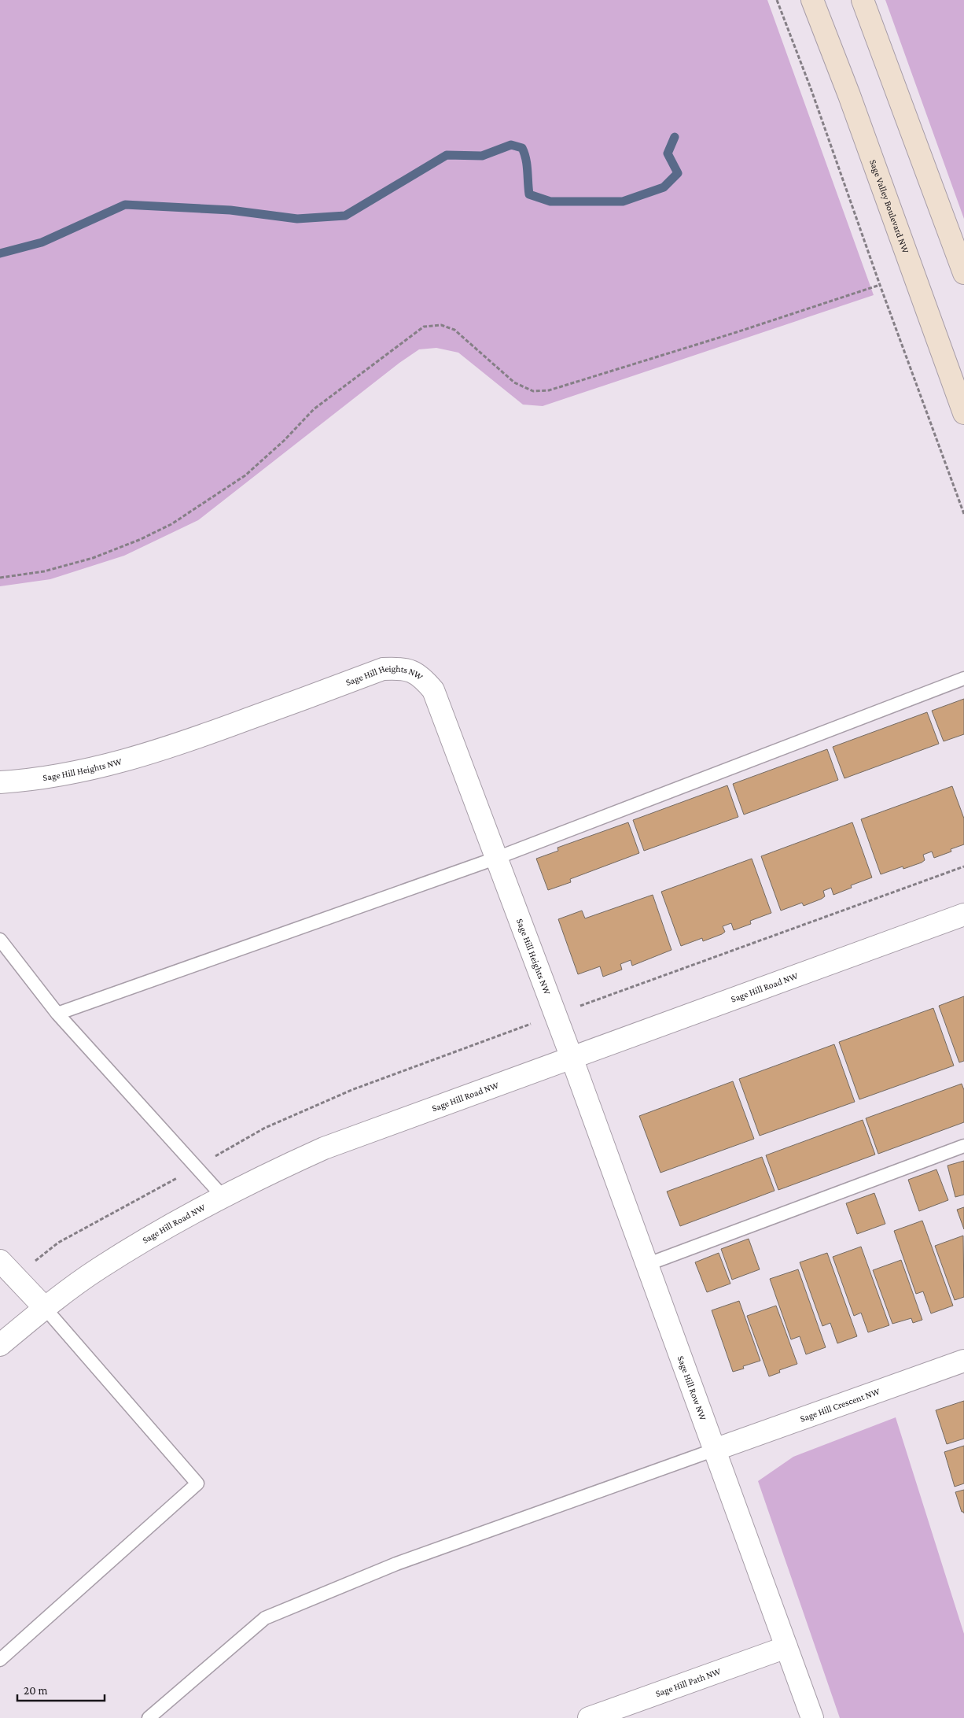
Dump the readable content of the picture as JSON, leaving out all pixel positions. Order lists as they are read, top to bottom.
{
  "streets": {
    "street": [
      "Sage Valley Boulevard NW",
      "Sage Hill Heights NW",
      "Sage Hill Road NW",
      "Sage Hill Row NW",
      "Sage Hill Crescent NW",
      "Sage Hill Path NW"
    ]
  },
  "crossings": [
    ["Sage Hill Heights NW", "Sage Hill Road NW"],
    ["Sage Hill Heights NW", "Sage Hill Row NW"],
    ["Sage Hill Road NW", "Sage Hill Row NW"],
    ["Sage Hill Row NW", "Sage Hill Crescent NW"],
    ["Sage Hill Row NW", "Sage Hill Path NW"]
  ],
  "scale_bar": "20 m"
}
